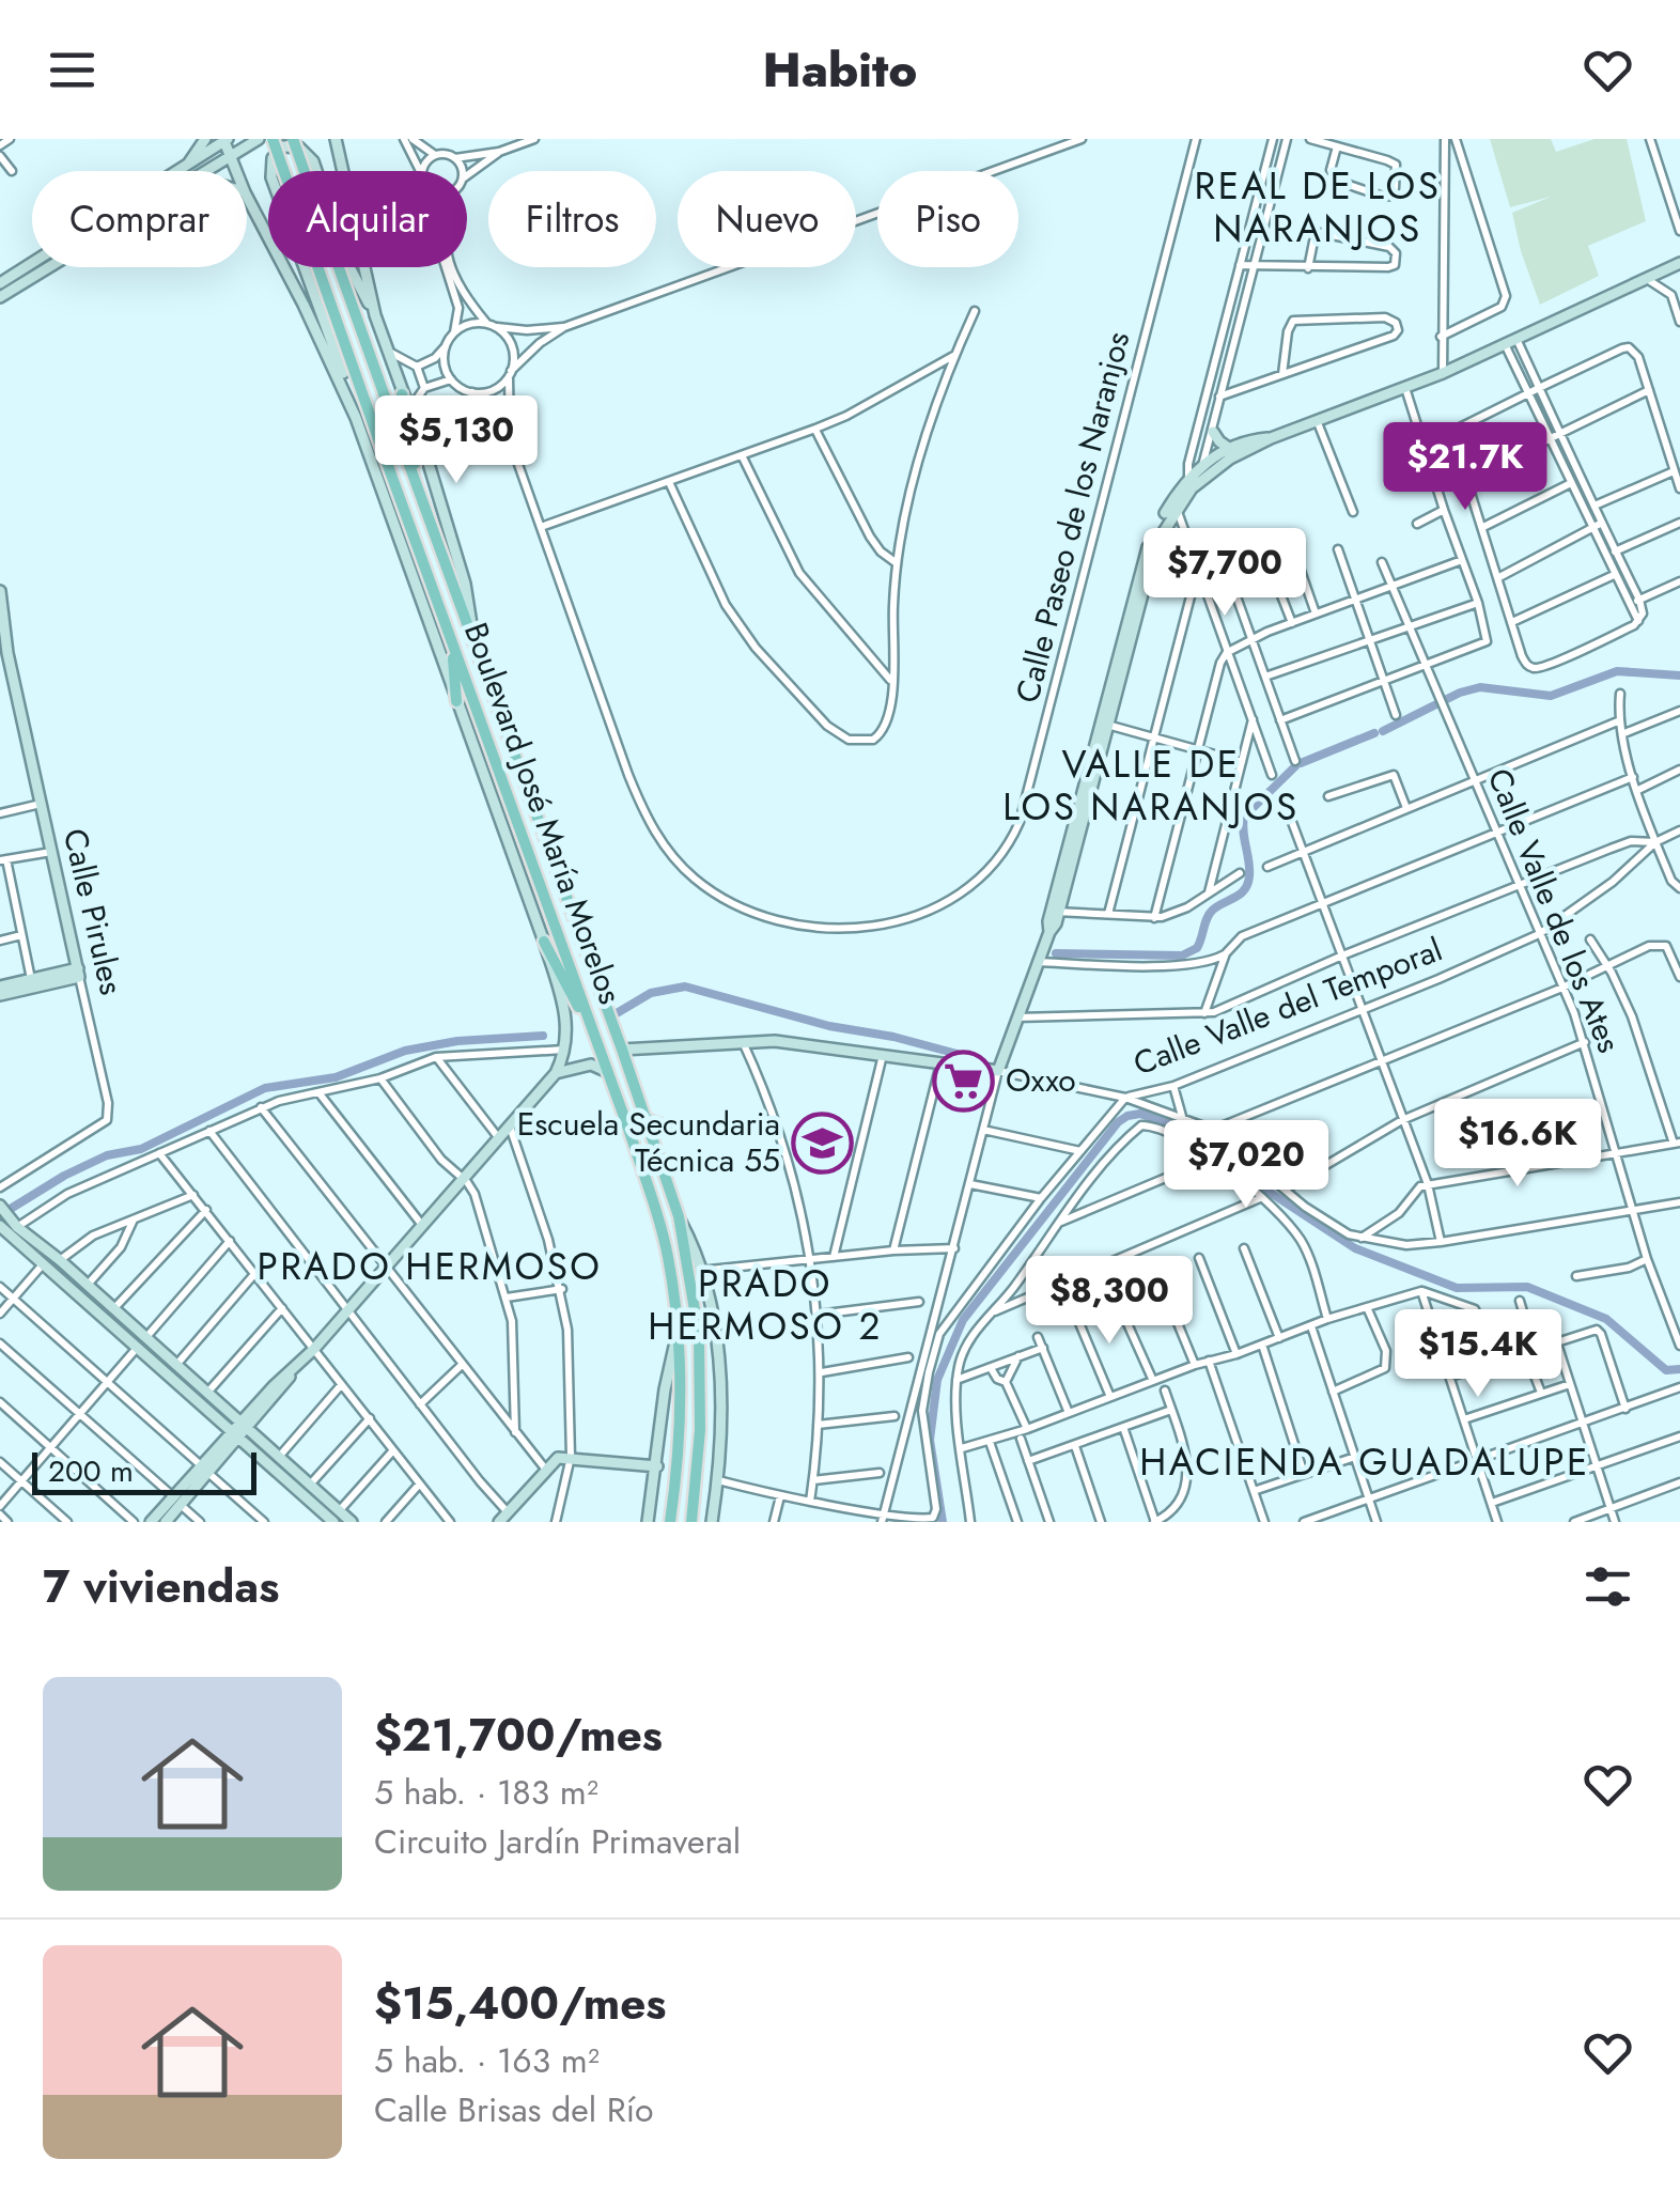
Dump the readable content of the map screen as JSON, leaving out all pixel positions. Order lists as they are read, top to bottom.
{
  "streets": {
    "main road": ["Boulevard José María Morelos"],
    "street": [
      "Calle Paseo de los Naranjos",
      "Calle Valle de los Ates",
      "Calle Pirules",
      "Calle Valle del Temporal"
    ]
  },
  "crossings": [
    ["Boulevard José María Morelos", "Calle Valle del Temporal"],
    ["Calle Valle de los Ates", "Calle Valle del Temporal"]
  ],
  "districts": [
    "REAL DE LOS NARANJOS",
    "VALLE DE LOS NARANJOS",
    "PRADO HERMOSO",
    "PRADO HERMOSO 2",
    "HACIENDA GUADALUPE"
  ],
  "places": {
    "supermarket": ["Oxxo"],
    "school or university": ["Escuela Secundaria Técnica 55"]
  },
  "scale_bar": "200 m",
  "page": {
    "header": "Habito",
    "chip": [
      "Comprar",
      "Alquilar",
      "Filtros",
      "Nuevo",
      "Piso"
    ],
    "price": [
      "$5,130",
      "$21.7K",
      "$7,700",
      "$16.6K",
      "$7,020",
      "$8,300",
      "$15.4K"
    ],
    "scale": "200 m",
    "heading": "7 viviendas",
    "list": [
      {
        "name": "$21,700/mes",
        "note": "5 hab. · 183 m² · Circuito Jardín Primaveral"
      },
      {
        "name": "$15,400/mes",
        "note": "5 hab. · 163 m² · Calle Brisas del Río"
      }
    ]
  }
}
